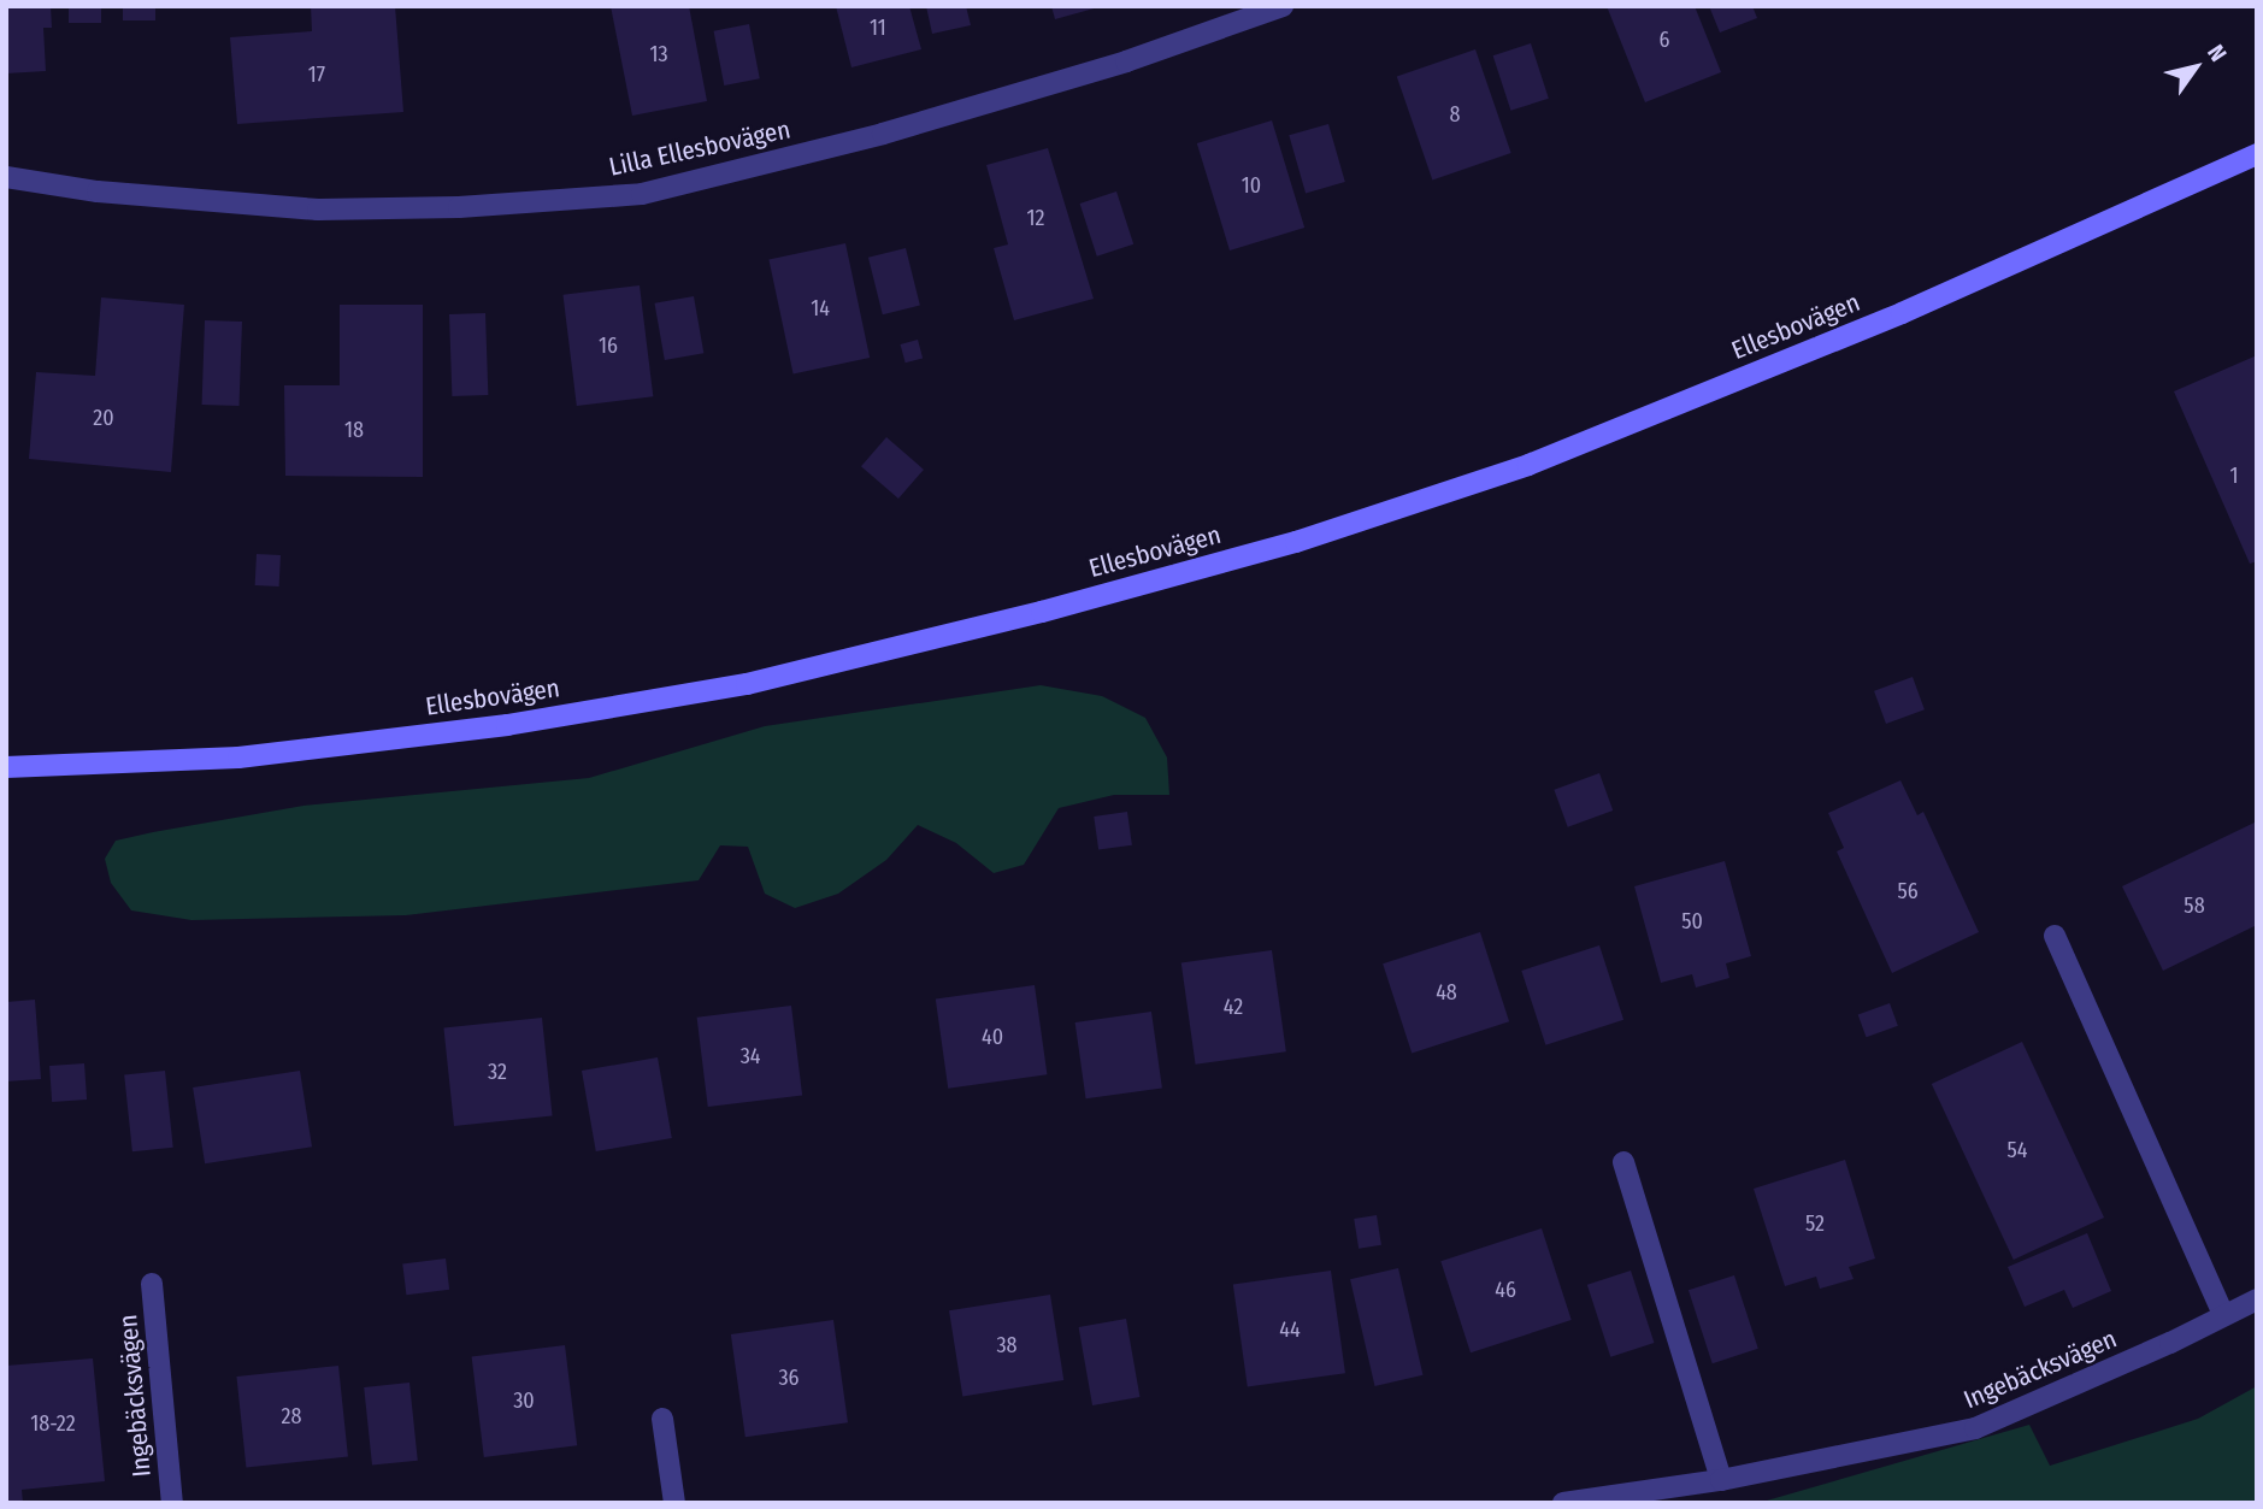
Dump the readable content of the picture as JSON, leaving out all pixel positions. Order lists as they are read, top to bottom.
{
  "streets": {
    "main road": ["Ellesbovägen"],
    "street": ["Lilla Ellesbovägen", "Ingebäcksvägen"]
  },
  "house_numbers": [
    "11",
    "6",
    "13",
    "17",
    "8",
    "10",
    "12",
    "14",
    "16",
    "20",
    "18",
    "1",
    "56",
    "58",
    "50",
    "48",
    "42",
    "40",
    "34",
    "32",
    "54",
    "52",
    "46",
    "44",
    "38",
    "36",
    "30",
    "28",
    "18-22"
  ],
  "north": "top right"
}
